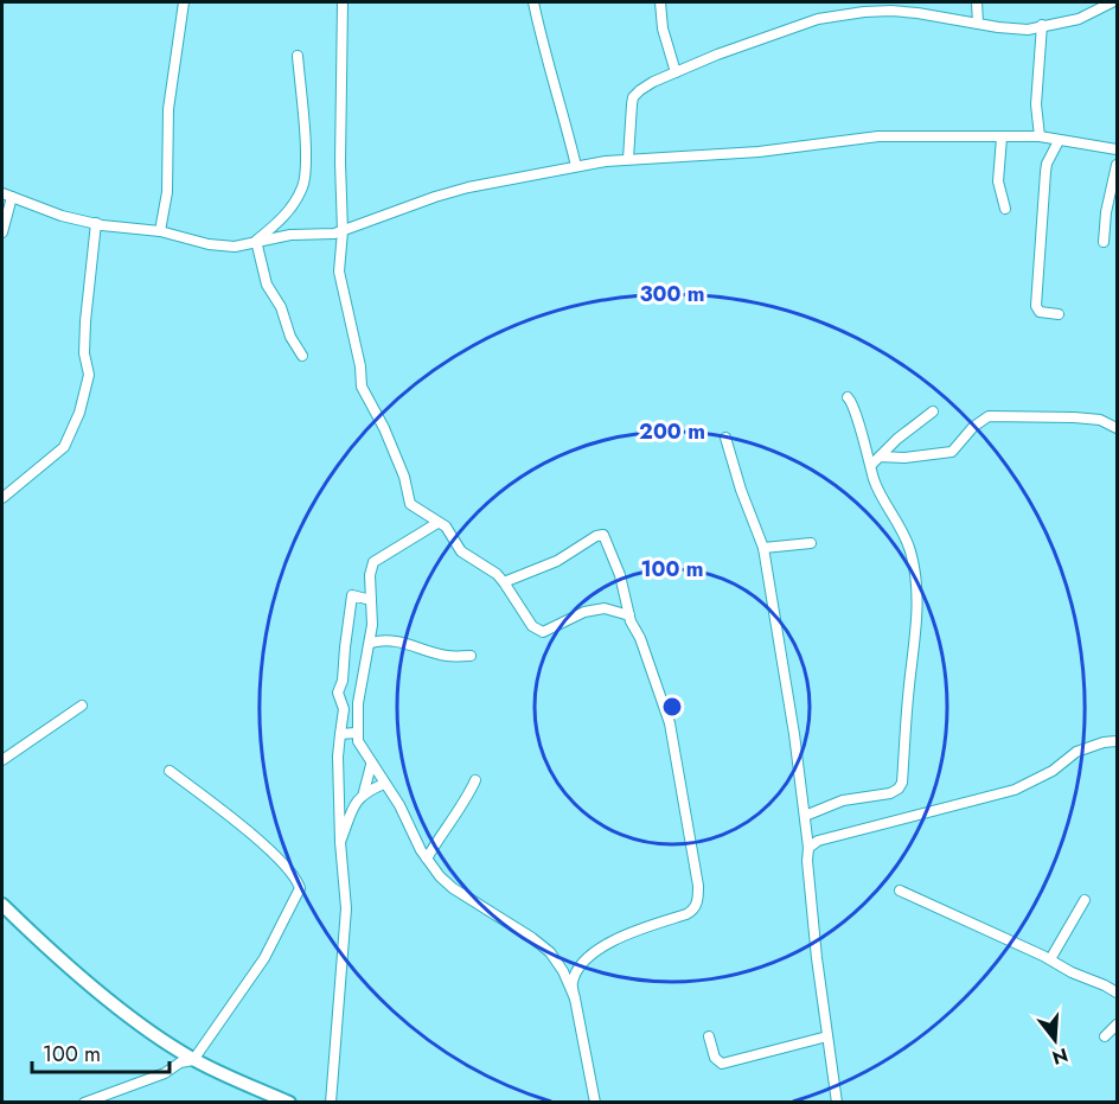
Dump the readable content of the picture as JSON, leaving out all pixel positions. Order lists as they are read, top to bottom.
{
  "scale_bar": "100 m",
  "north": "bottom",
  "rings": ["300 m", "200 m", "100 m"]
}
